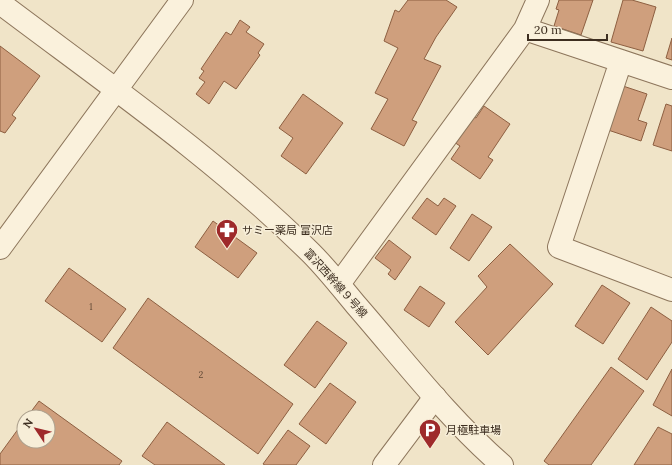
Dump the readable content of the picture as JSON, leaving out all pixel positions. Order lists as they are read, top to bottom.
{
  "streets": {
    "street": ["富沢西幹線９号線"]
  },
  "places": {
    "pharmacy": ["サミー薬局 富沢店"],
    "parking": ["月極駐車場"]
  },
  "house_numbers": ["1", "2"],
  "scale_bar": "20 m",
  "north": "top left"
}
